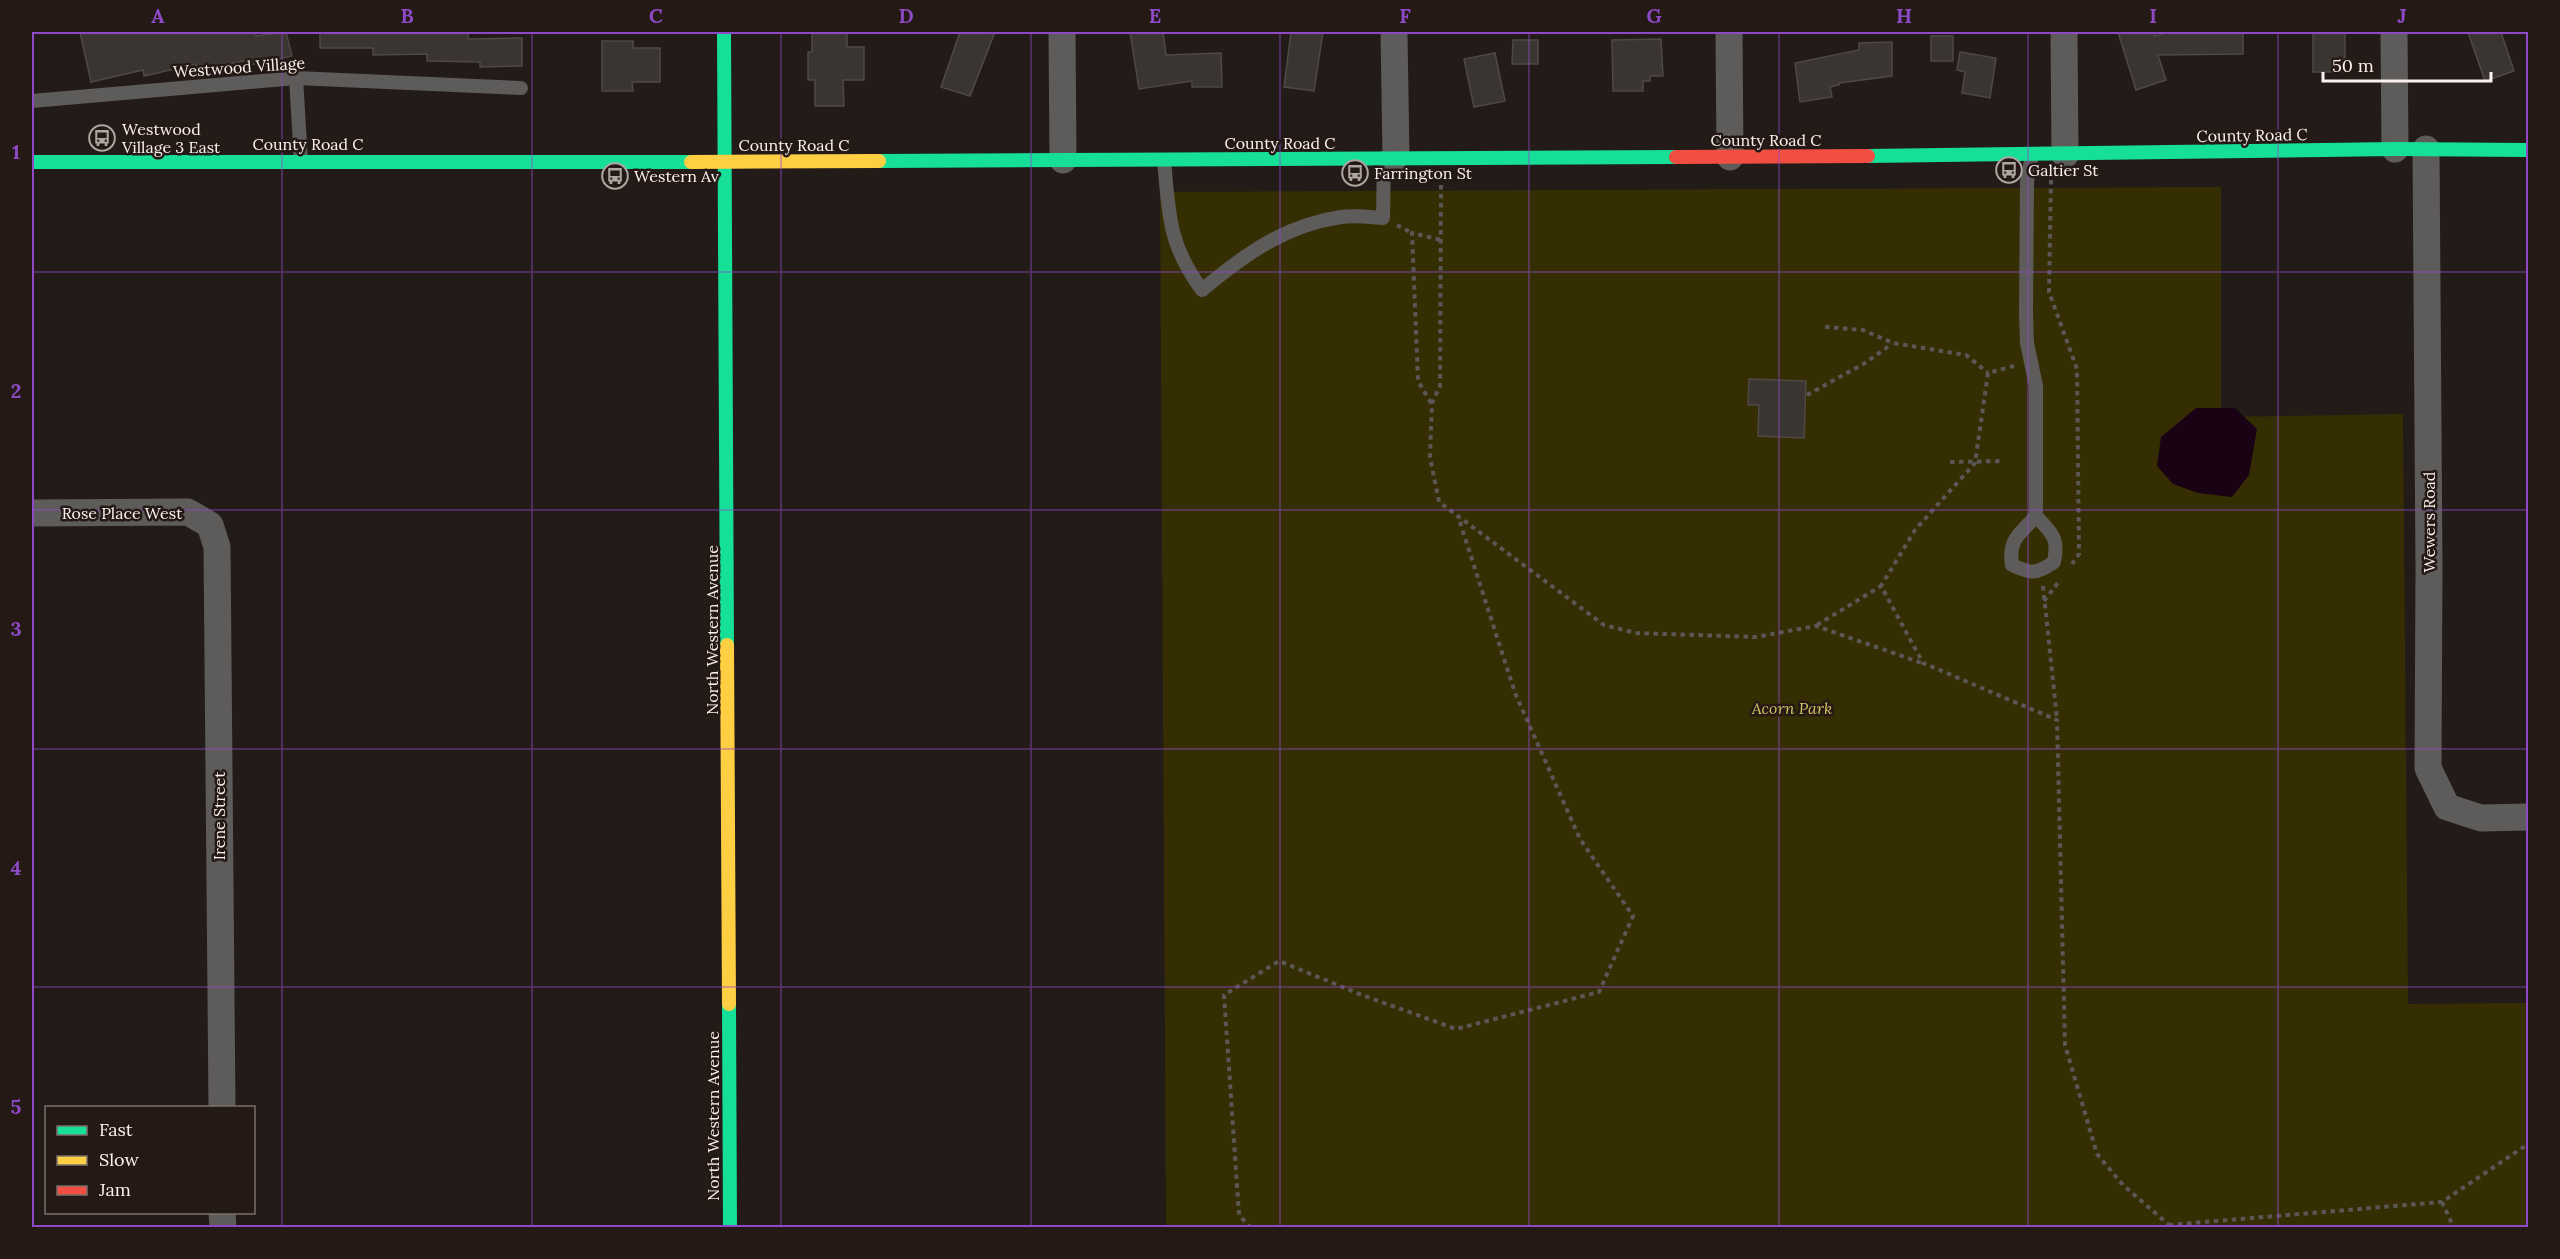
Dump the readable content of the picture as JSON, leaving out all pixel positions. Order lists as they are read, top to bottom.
{
  "streets": {
    "main road": ["County Road C", "North Western Avenue"],
    "street": ["Rose Place West", "Wewers Road", "Irene Street"],
    "lane": ["Westwood Village"]
  },
  "crossings": [
    ["County Road C", "Wewers Road"],
    ["County Road C", "North Western Avenue"],
    ["Rose Place West", "Irene Street"]
  ],
  "parks": ["Acorn Park"],
  "places": {
    "bus stop": [
      "Westwood Village 3 East",
      "Galtier St",
      "Farrington St",
      "Western Av"
    ]
  },
  "legend": ["Fast", "Slow", "Jam"],
  "scale_bar": "50 m",
  "grid": {
    "columns": [
      "A",
      "B",
      "C",
      "D",
      "E",
      "F",
      "G",
      "H",
      "I",
      "J"
    ],
    "rows": [
      "1",
      "2",
      "3",
      "4",
      "5"
    ]
  }
}
